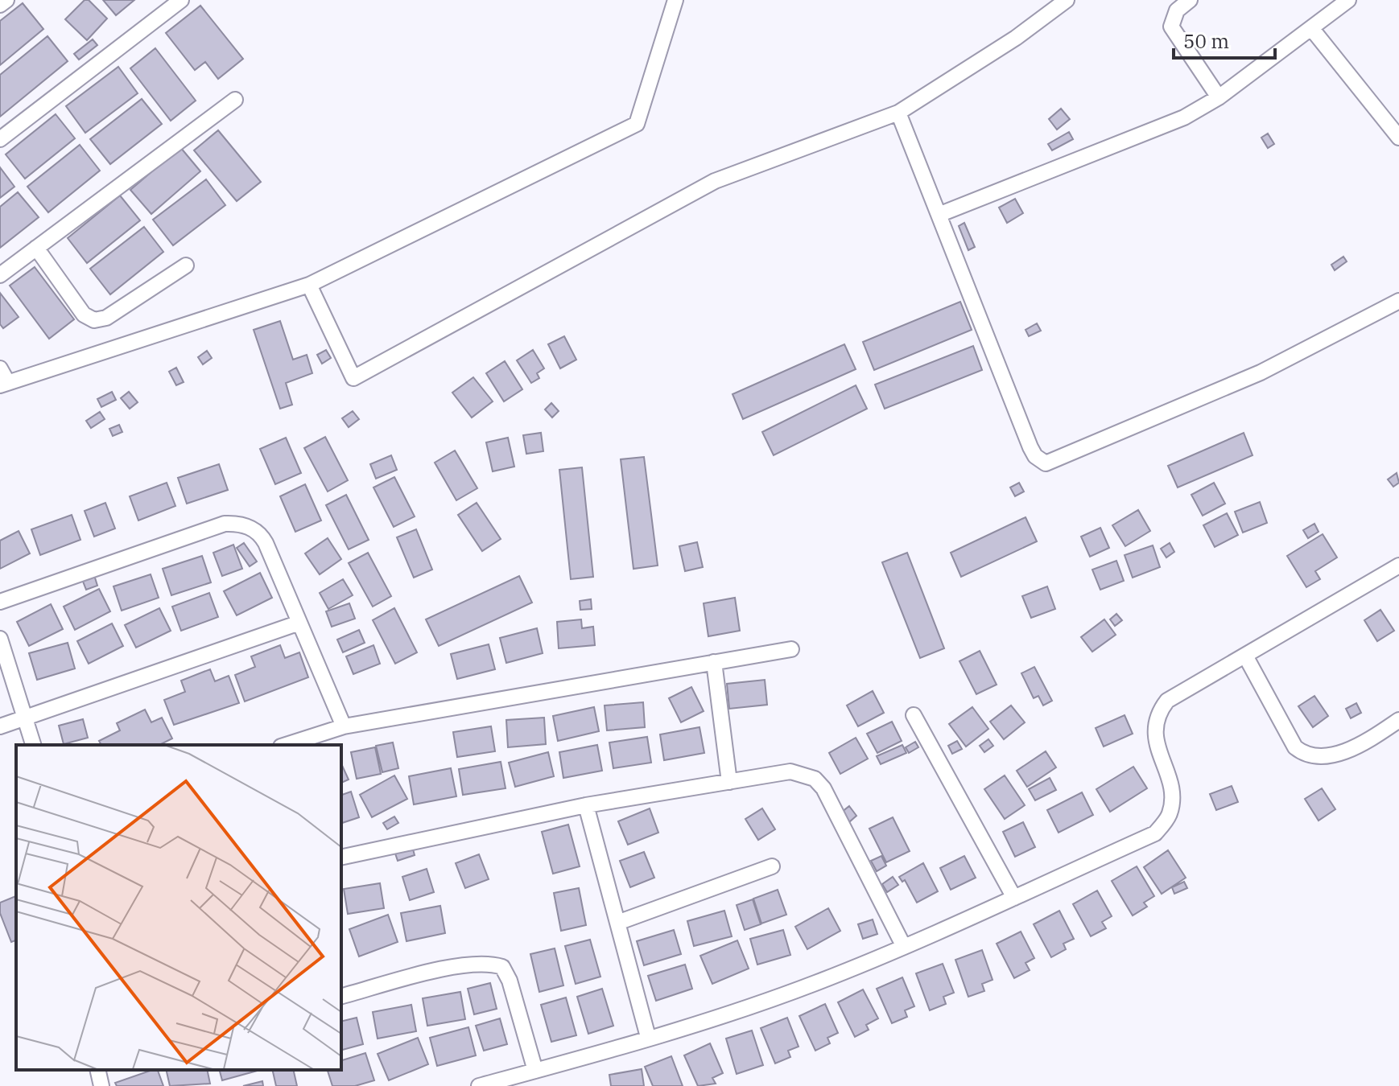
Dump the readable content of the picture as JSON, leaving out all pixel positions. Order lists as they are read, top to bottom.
{
  "scale_bar": "50 m"
}
